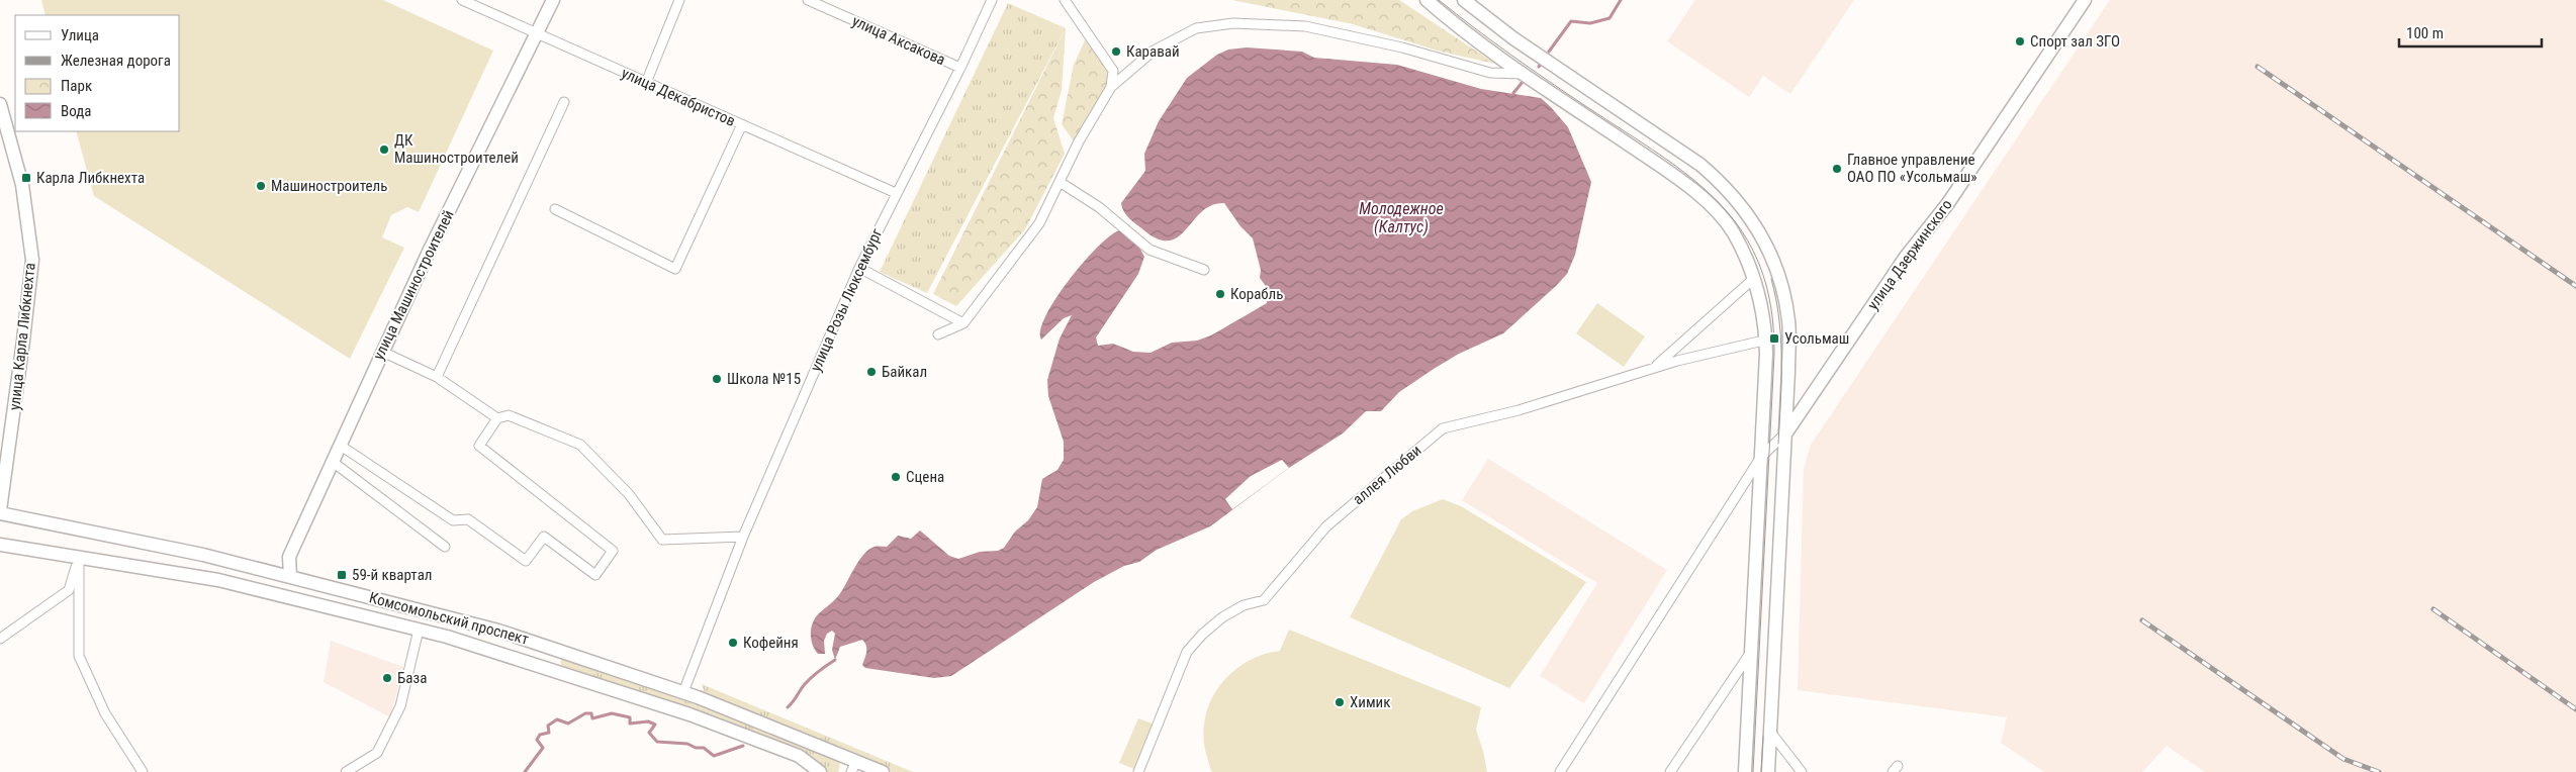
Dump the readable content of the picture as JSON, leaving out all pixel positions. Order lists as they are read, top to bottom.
{
  "streets": {
    "main road": [
      "улица Дзержинского",
      "улица Машиностроителей",
      "улица Карла Либкнехта",
      "Комсомольский проспект"
    ],
    "street": [
      "улица Аксакова",
      "улица Декабристов",
      "улица Розы Люксембург",
      "аллея Любви"
    ]
  },
  "crossings": [
    ["улица Аксакова", "улица Розы Люксембург"],
    ["улица Декабристов", "улица Машиностроителей"],
    ["улица Декабристов", "улица Розы Люксембург"],
    ["улица Машиностроителей", "Комсомольский проспект"],
    ["улица Розы Люксембург", "Комсомольский проспект"],
    ["улица Карла Либкнехта", "Комсомольский проспект"]
  ],
  "water": ["Молодежное (Калтус)"],
  "places": {
    "other": [
      "Спорт зал ЗГО",
      "Каравай",
      "ДК Машиностроителей",
      "Главное управление ОАО ПО «Усольмаш»",
      "Машиностроитель",
      "Корабль",
      "Байкал",
      "Школа №15",
      "Сцена",
      "Кофейня",
      "База",
      "Химик"
    ],
    "transit": ["Карла Либкнехта", "Усольмаш", "59-й квартал"]
  },
  "legend": [
    "Улица",
    "Железная дорога",
    "Парк",
    "Вода"
  ],
  "scale_bar": "100 m"
}
